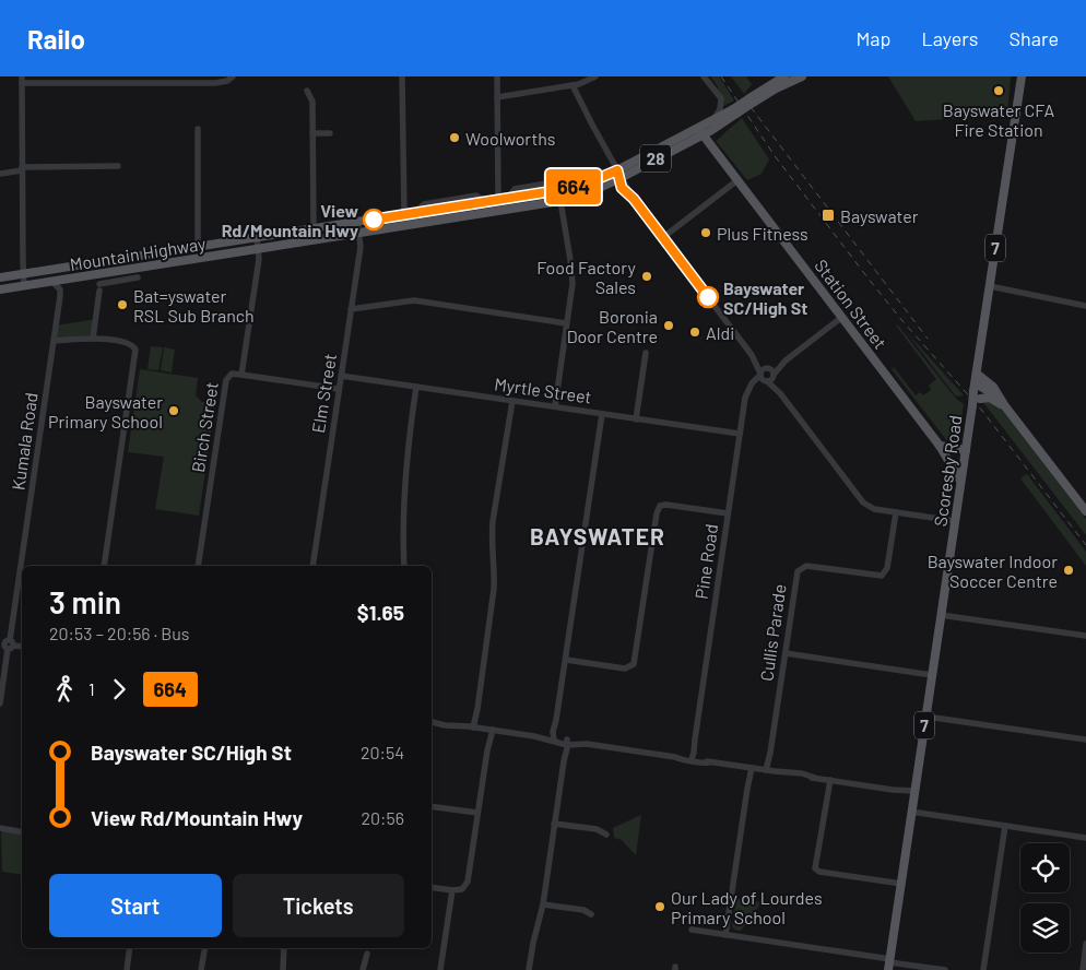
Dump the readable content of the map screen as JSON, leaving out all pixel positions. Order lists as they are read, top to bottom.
{
  "streets": {
    "main road": [
      "28",
      "7",
      "Mountain Highway",
      "Station Street",
      "Scoresby Road"
    ],
    "street": [
      "Myrtle Street",
      "Elm Street",
      "Birch Street",
      "Kumala Road",
      "Pine Road",
      "Cullis Parade"
    ]
  },
  "crossings": [
    ["Mountain Highway", "Station Street"],
    ["Mountain Highway", "Elm Street"],
    ["Mountain Highway", "Birch Street"],
    ["Mountain Highway", "Kumala Road"],
    ["Station Street", "Scoresby Road"],
    ["Myrtle Street", "Elm Street"],
    ["Myrtle Street", "Pine Road"]
  ],
  "districts": ["BAYSWATER"],
  "places": {
    "other": [
      "Bayswater CFA Fire Station",
      "Woolworths",
      "View Rd/Mountain Hwy",
      "Plus Fitness",
      "Food Factory Sales",
      "Bayswater SC/High St",
      "Bat=yswater RSL Sub Branch",
      "Boronia Door Centre",
      "Aldi",
      "Bayswater Primary School",
      "Bayswater Indoor Soccer Centre",
      "Our Lady of Lourdes Primary School"
    ],
    "transit": ["Bayswater"]
  },
  "lines": ["bus line 664"],
  "page": {
    "header": "Railo",
    "nav": ["Map", "Layers", "Share"],
    "on_map": "664",
    "heading": ["3 min", "20:53 – 20:56 · Bus", "$1.65"],
    "legs": ["1", "664"],
    "list": [
      {
        "name": "Bayswater SC/High St",
        "value": "20:54"
      },
      {
        "name": "View Rd/Mountain Hwy",
        "value": "20:56"
      }
    ],
    "buttons": ["Start", "Tickets"]
  }
}
